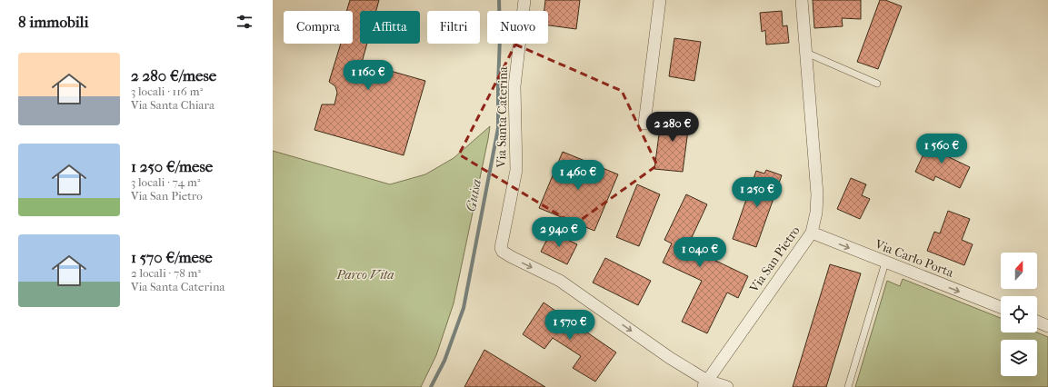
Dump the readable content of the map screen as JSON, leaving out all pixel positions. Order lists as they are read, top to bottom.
{
  "streets": {
    "street": ["Via Santa Caterina", "Via Carlo Porta", "Via San Pietro"]
  },
  "crossings": [
    ["Via Santa Caterina", "Via San Pietro"],
    ["Via Carlo Porta", "Via San Pietro"]
  ],
  "one_way": ["Via Santa Caterina", "Via Carlo Porta"],
  "water": ["Guisa"],
  "parks": ["Parco Vita"],
  "north": "top",
  "page": {
    "heading": "8 immobili",
    "chip": [
      "Compra",
      "Affitta",
      "Filtri",
      "Nuovo"
    ],
    "list": [
      {
        "name": "2 280 €/mese",
        "note": "3 locali · 116 m² · Via Santa Chiara"
      },
      {
        "name": "1 250 €/mese",
        "note": "3 locali · 74 m² · Via San Pietro"
      },
      {
        "name": "1 570 €/mese",
        "note": "2 locali · 78 m² · Via Santa Caterina"
      }
    ],
    "price": [
      "1 160 €",
      "2 280 €",
      "1 560 €",
      "1 460 €",
      "1 250 €",
      "2 940 €",
      "1 040 €",
      "1 570 €"
    ]
  }
}
